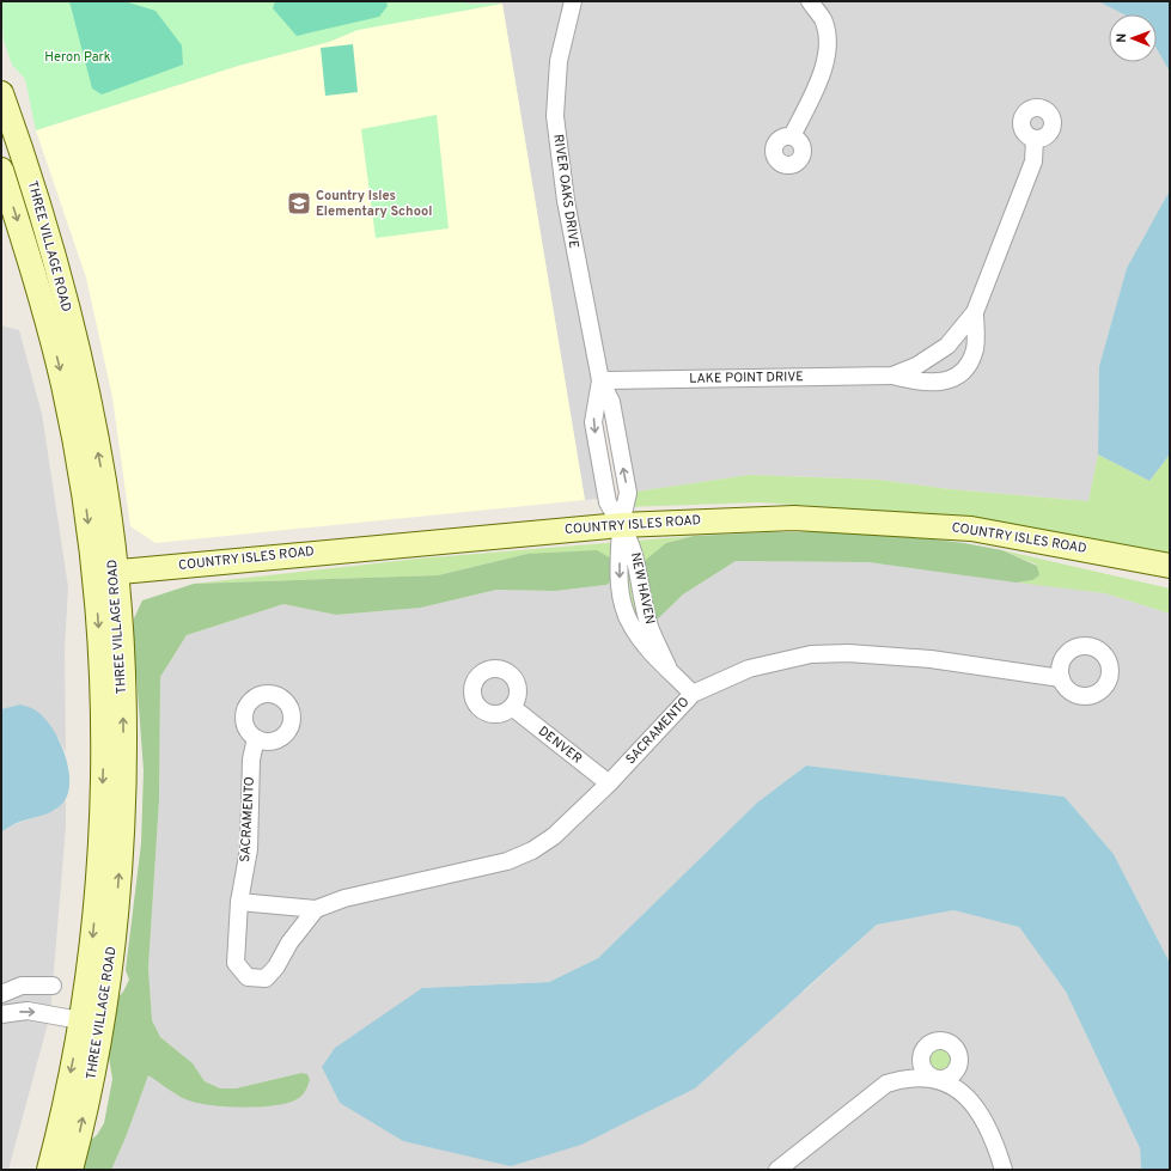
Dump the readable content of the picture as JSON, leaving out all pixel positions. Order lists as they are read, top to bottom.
{
  "streets": {
    "street": [
      "RIVER OAKS DRIVE",
      "THREE VILLAGE ROAD",
      "LAKE POINT DRIVE",
      "COUNTRY ISLES ROAD",
      "NEW HAVEN",
      "SACRAMENTO",
      "DENVER"
    ]
  },
  "crossings": [
    ["RIVER OAKS DRIVE", "LAKE POINT DRIVE"],
    ["RIVER OAKS DRIVE", "COUNTRY ISLES ROAD"],
    ["RIVER OAKS DRIVE", "NEW HAVEN"],
    ["THREE VILLAGE ROAD", "COUNTRY ISLES ROAD"],
    ["COUNTRY ISLES ROAD", "NEW HAVEN"],
    ["NEW HAVEN", "SACRAMENTO"],
    ["SACRAMENTO", "DENVER"]
  ],
  "parks": ["Heron Park"],
  "places": {
    "school or university": ["Country Isles Elementary School"]
  },
  "north": "left"
}
